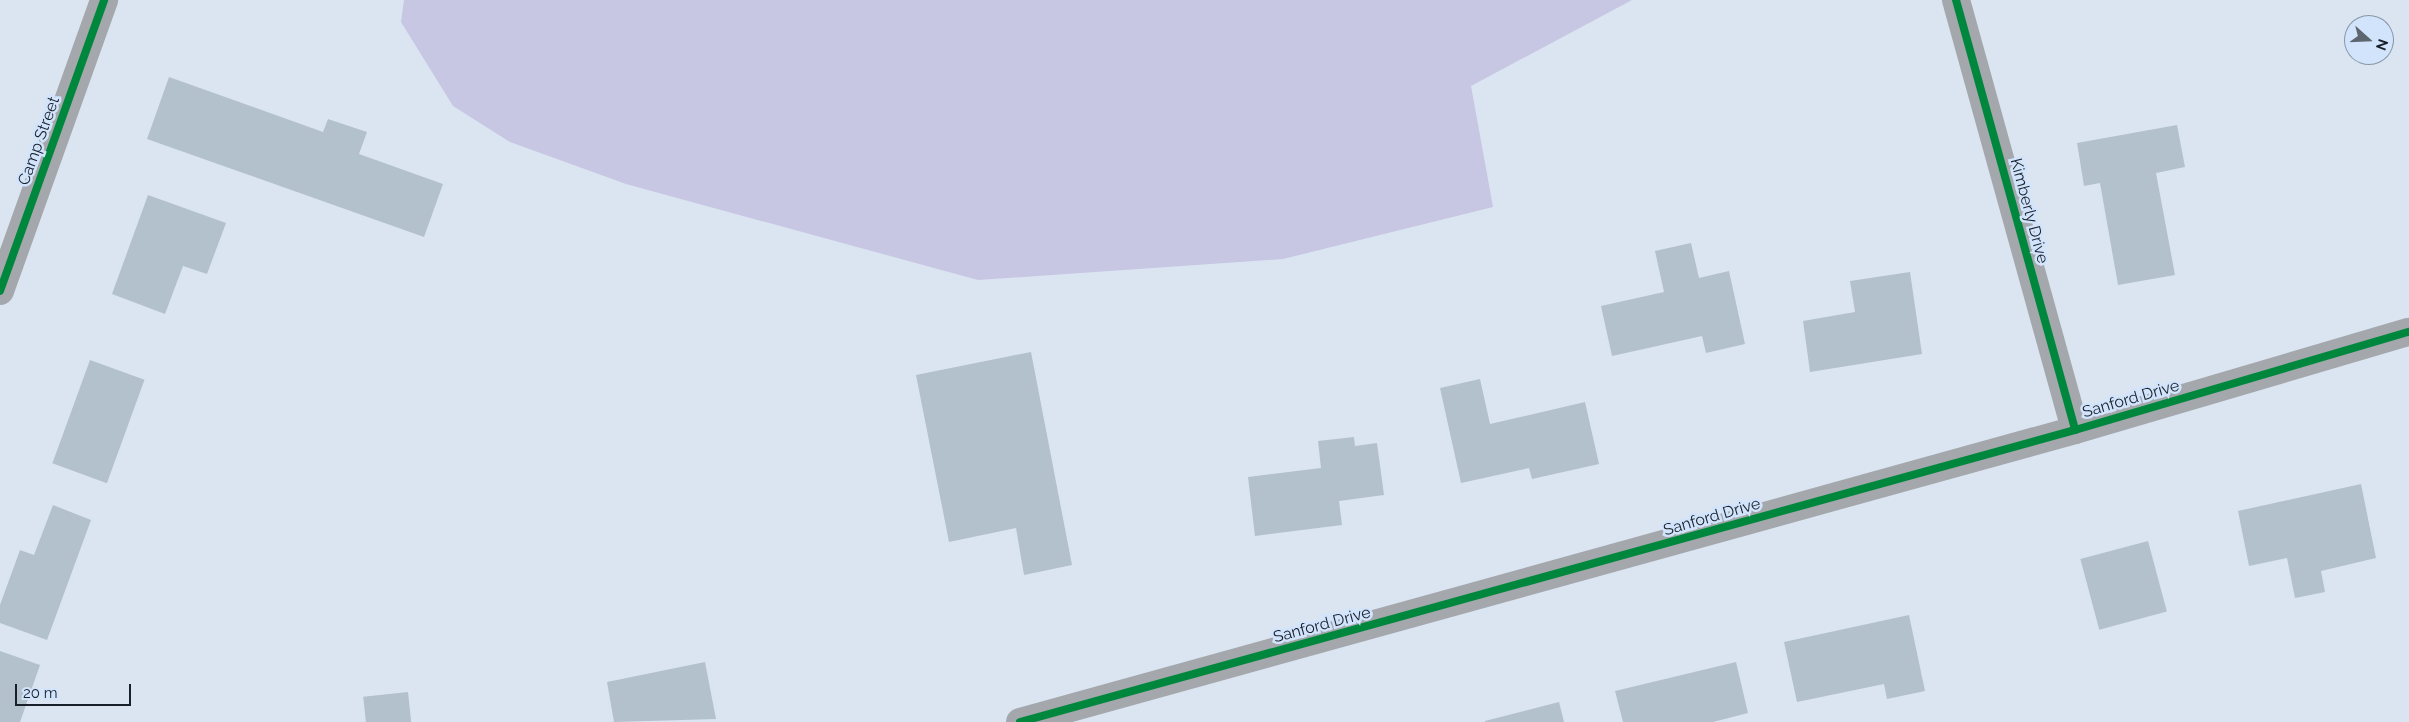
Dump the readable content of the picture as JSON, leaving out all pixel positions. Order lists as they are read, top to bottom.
{
  "streets": {
    "street": ["Camp Street", "Kimberly Drive", "Sanford Drive"]
  },
  "crossings": [
    ["Kimberly Drive", "Sanford Drive"]
  ],
  "scale_bar": "20 m",
  "north": "right"
}
